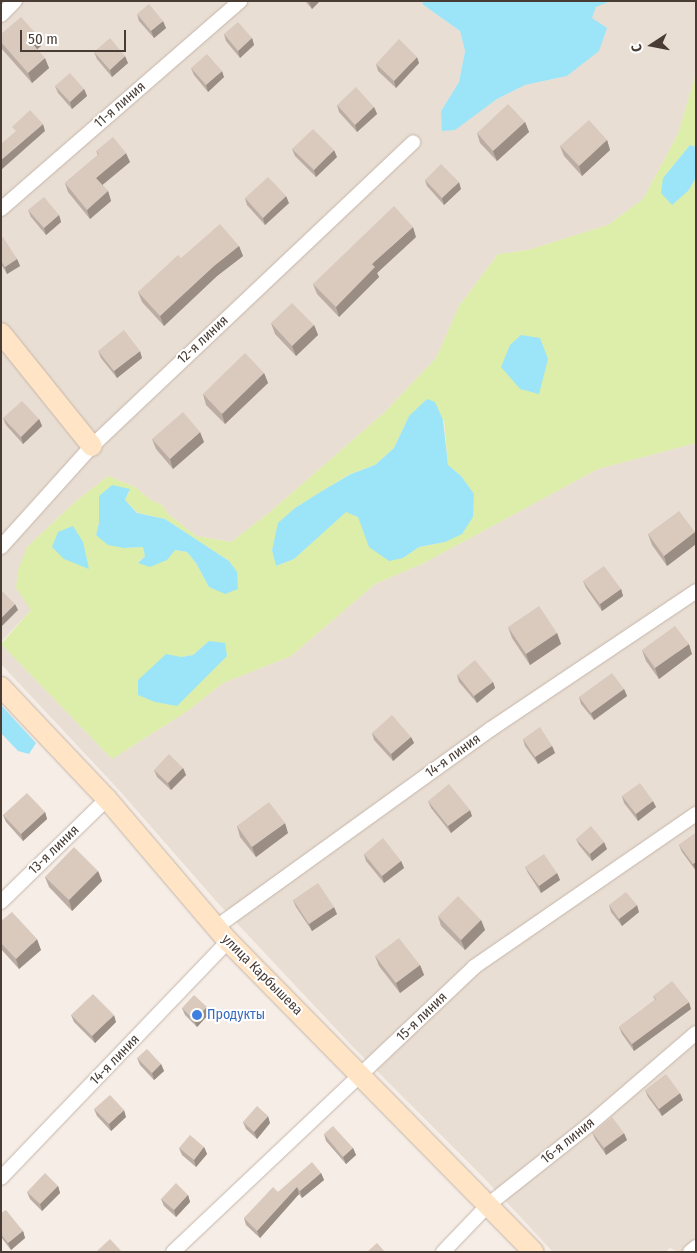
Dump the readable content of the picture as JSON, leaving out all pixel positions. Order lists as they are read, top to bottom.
{
  "streets": {
    "main road": ["улица Карбышева"],
    "street": [
      "11-я линия",
      "12-я линия",
      "14-я линия",
      "13-я линия",
      "15-я линия",
      "16-я линия"
    ]
  },
  "crossings": [
    ["14-я линия", "улица Карбышева"],
    ["13-я линия", "улица Карбышева"],
    ["улица Карбышева", "15-я линия"],
    ["улица Карбышева", "16-я линия"]
  ],
  "places": ["Продукты"],
  "scale_bar": "50 m",
  "north": "left"
}
